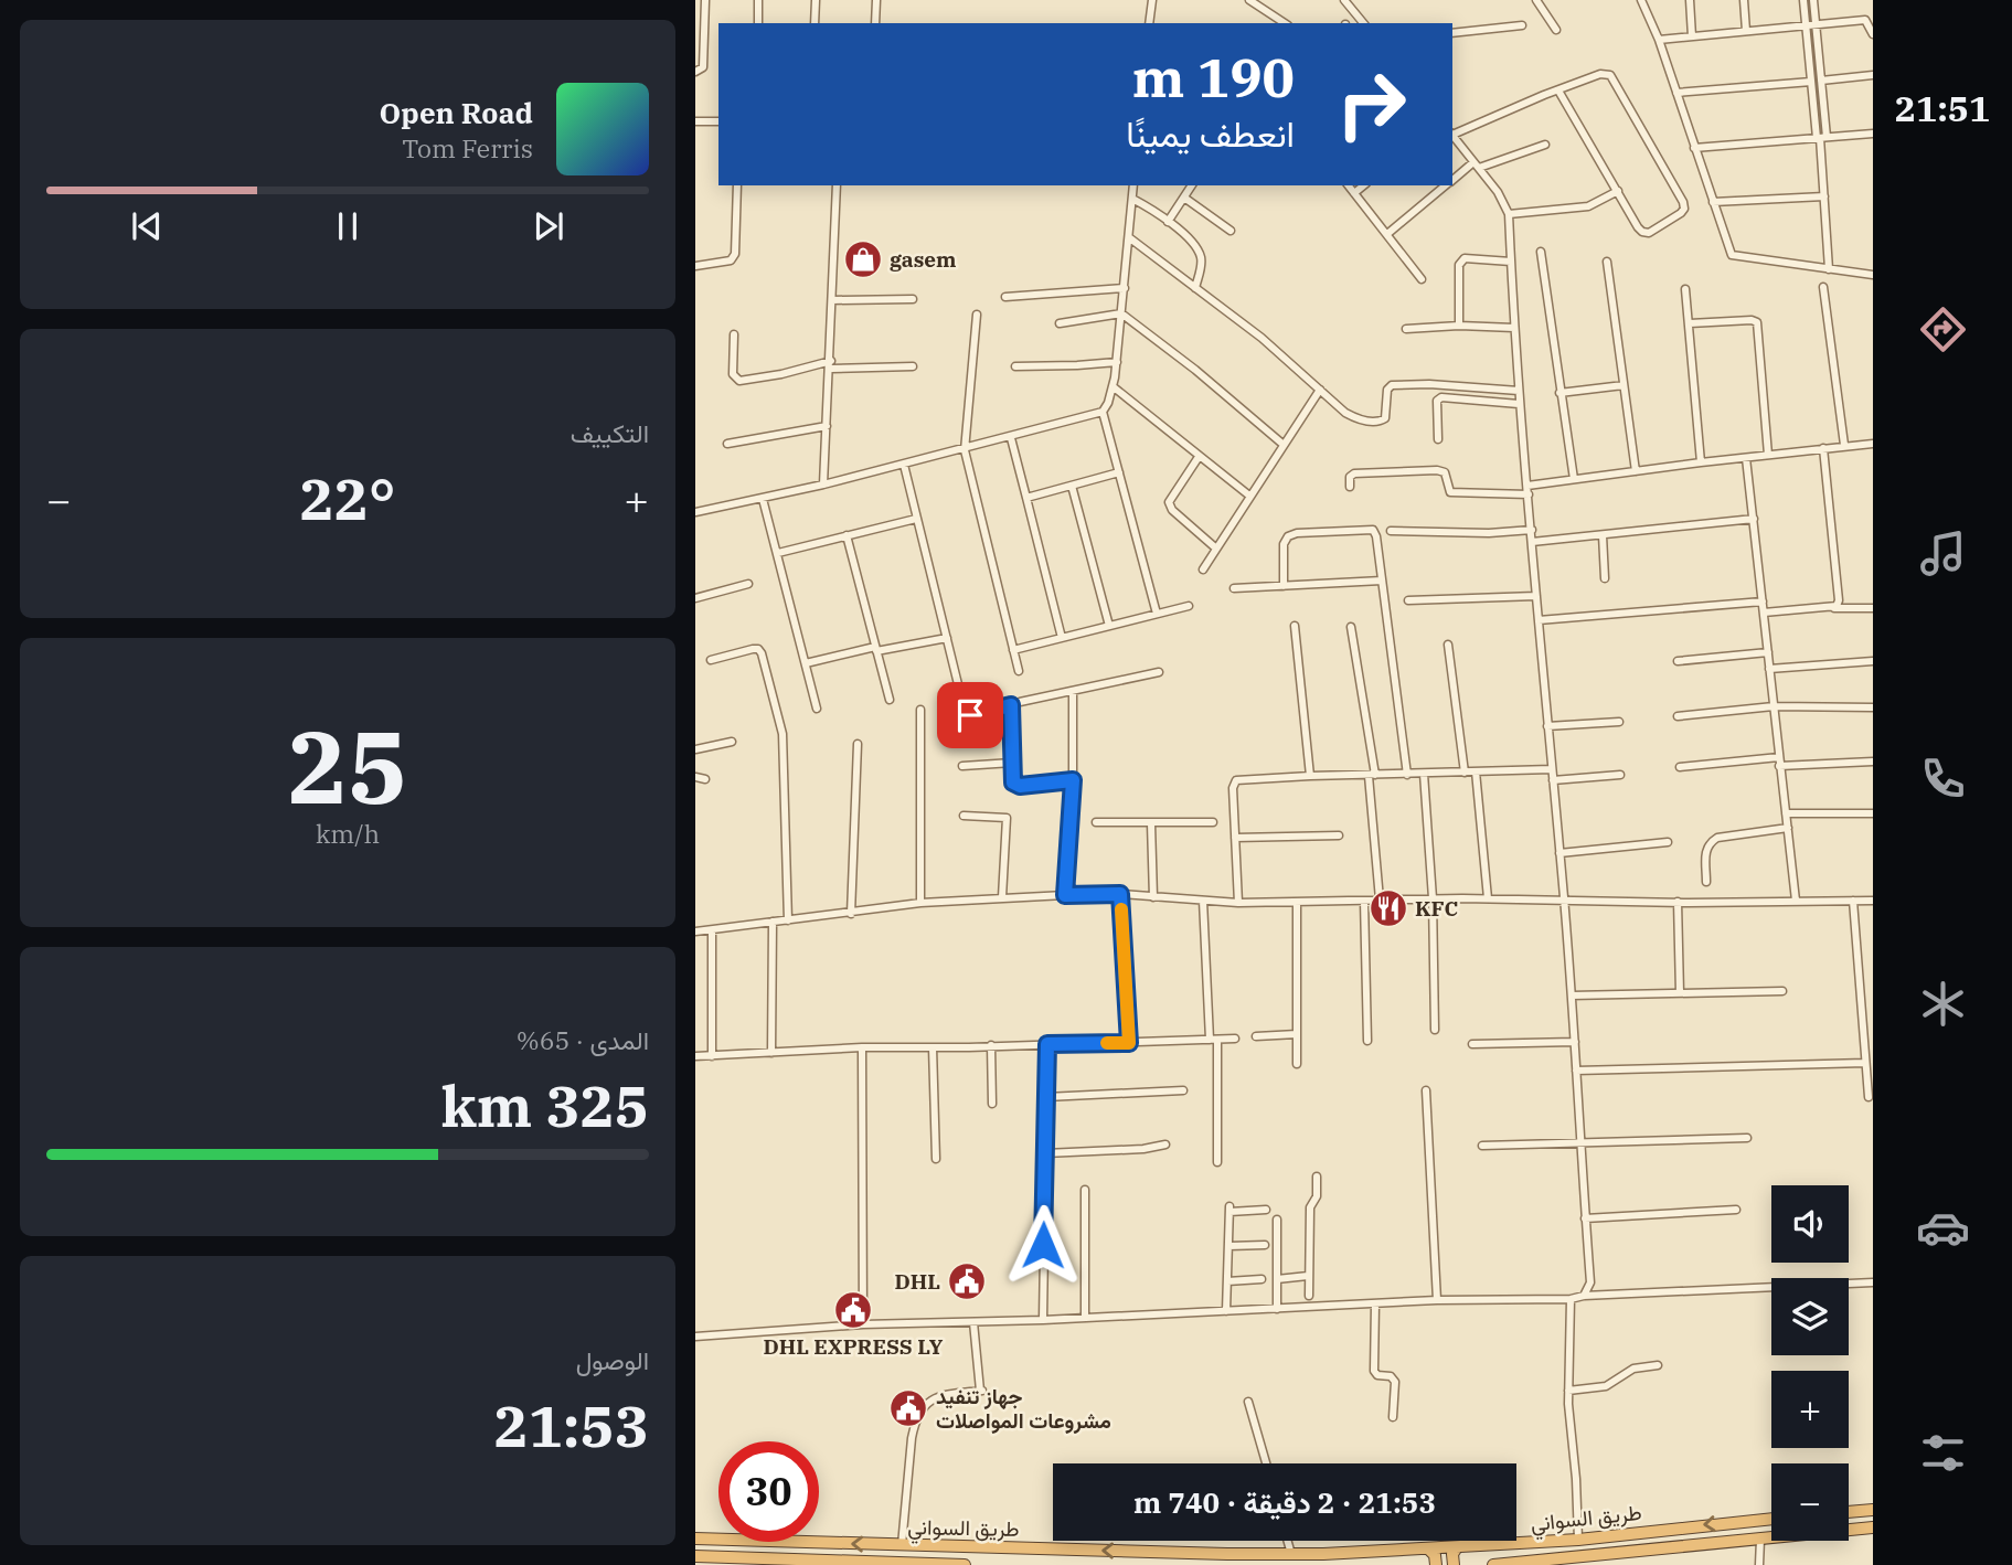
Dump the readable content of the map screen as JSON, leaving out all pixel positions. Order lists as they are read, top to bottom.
{
  "streets": {
    "highway": ["طريق السواني"]
  },
  "places": {
    "shop": ["gasem"],
    "restaurant": ["KFC"],
    "public building": ["DHL", "DHL EXPRESS LY", "جهاز تنفيد مشروعات المواصلات"]
  },
  "page": {
    "tabs": "21:51",
    "turn": ["190 m", "انعطف يمينًا"],
    "song": ["Open Road", "Tom Ferris"],
    "tile": [
      "التكييف",
      ["25", "km/h"],
      ["المدى · 65%", "325 km"],
      ["الوصول", "21:53"]
    ],
    "heat": ["−", "22°", "+"],
    "map_buttons": ["+", "−"],
    "limit": "30",
    "trip": "21:53 · 2 دقيقة · 740 m"
  }
}
